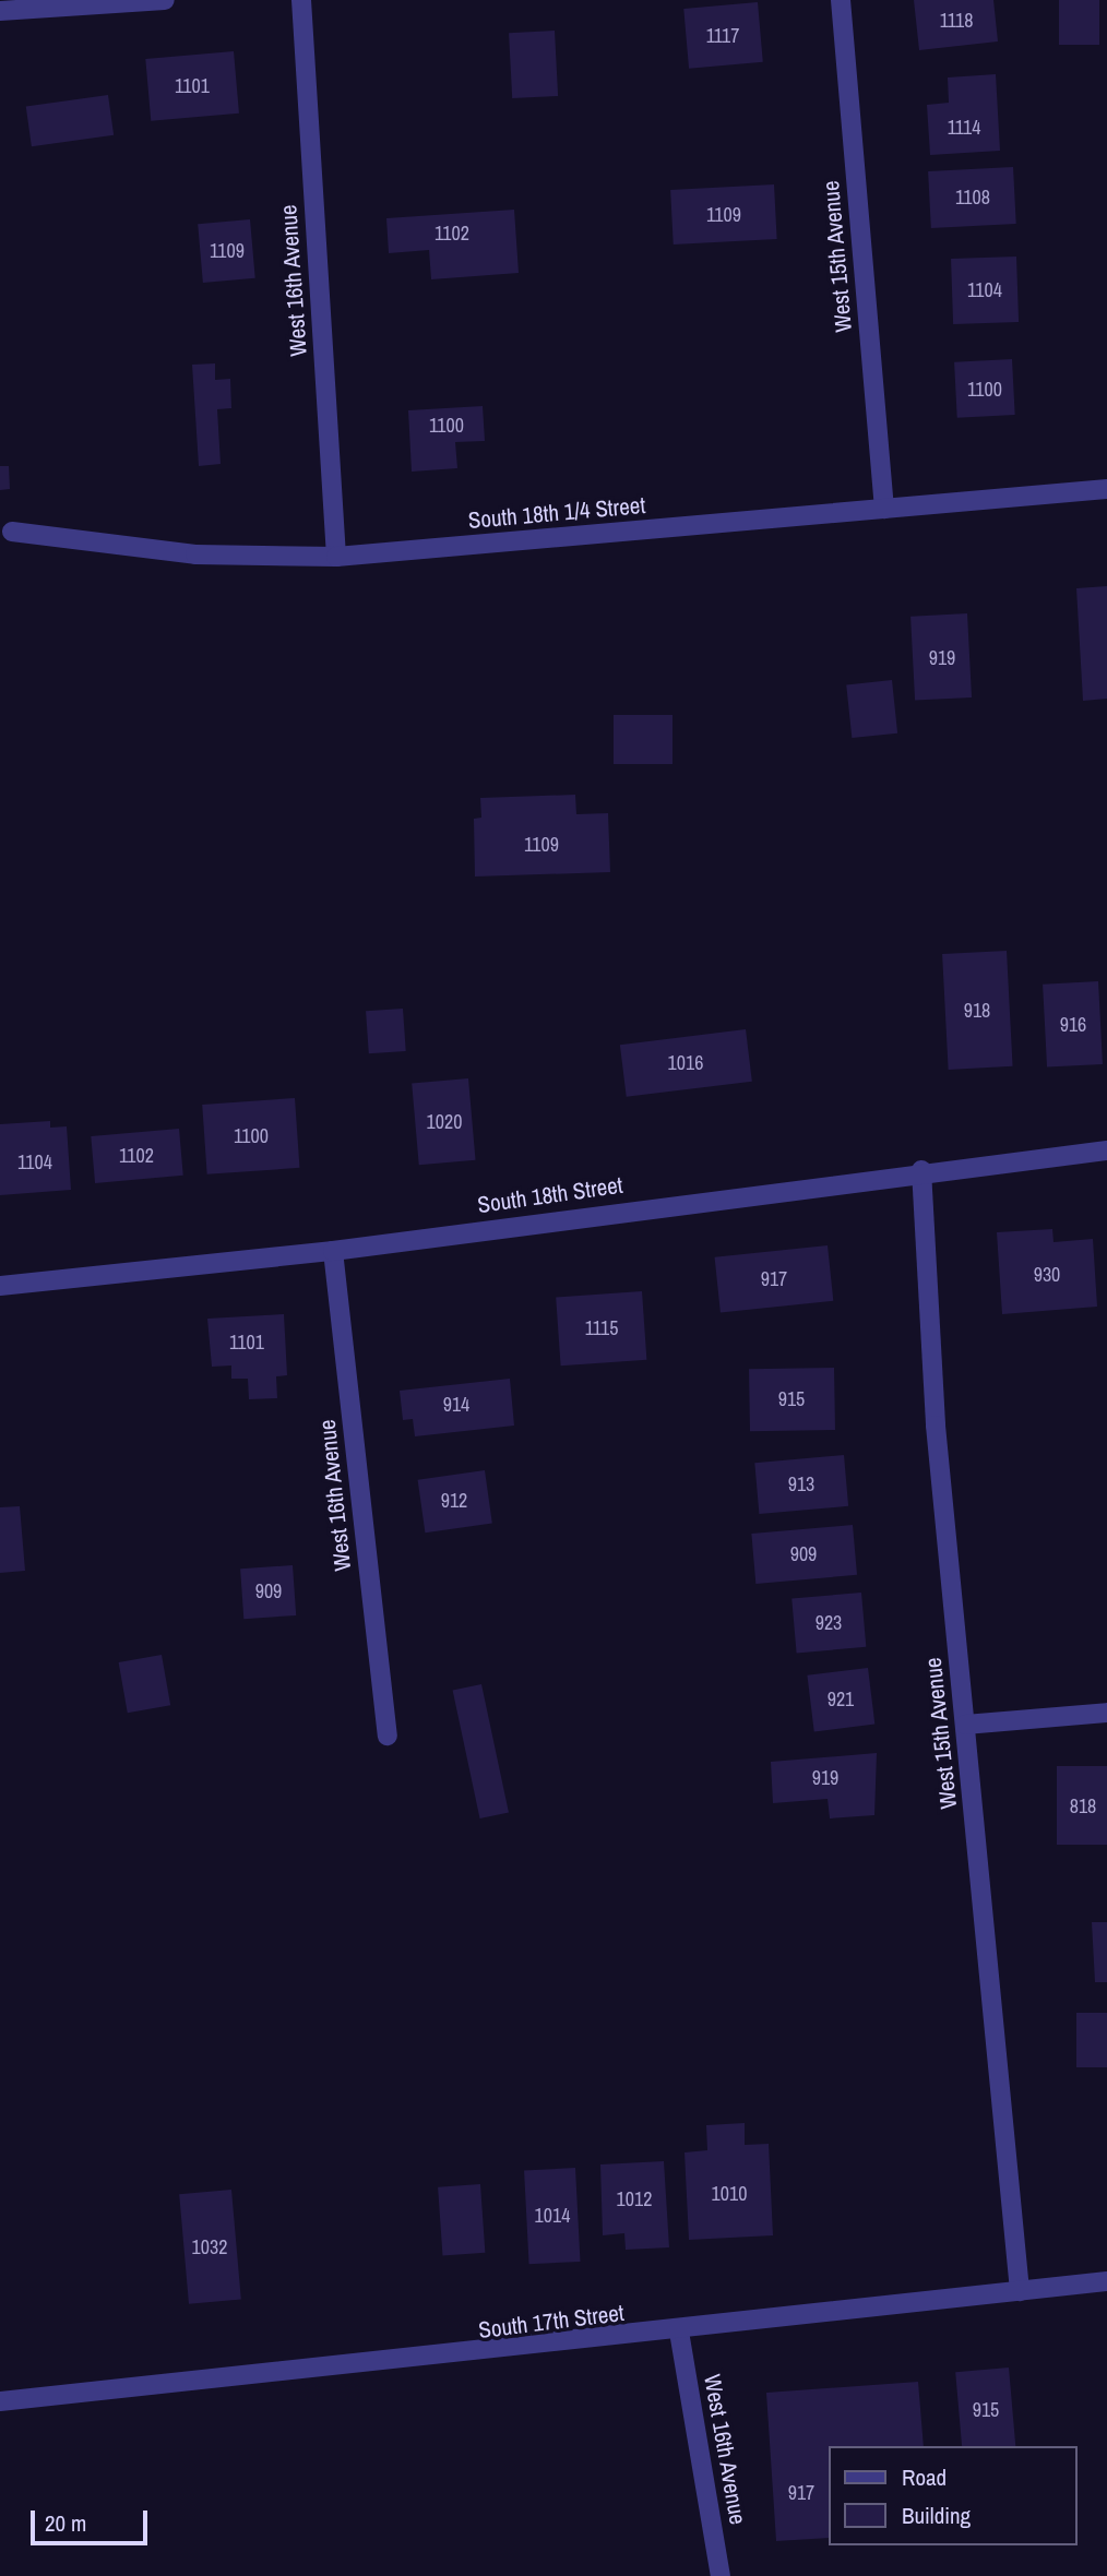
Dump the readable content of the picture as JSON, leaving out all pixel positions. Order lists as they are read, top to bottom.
{
  "streets": {
    "street": [
      "West 15th Avenue",
      "West 16th Avenue",
      "South 18th 1/4 Street",
      "South 18th Street",
      "South 17th Street"
    ]
  },
  "crossings": [
    ["West 15th Avenue", "South 18th 1/4 Street"],
    ["West 15th Avenue", "South 18th Street"],
    ["West 15th Avenue", "South 17th Street"],
    ["West 16th Avenue", "South 18th 1/4 Street"],
    ["West 16th Avenue", "South 18th Street"],
    ["West 16th Avenue", "South 17th Street"]
  ],
  "house_numbers": [
    "1118",
    "1117",
    "1101",
    "1114",
    "1108",
    "1109",
    "1102",
    "1109",
    "1104",
    "1100",
    "1100",
    "919",
    "1109",
    "918",
    "916",
    "1016",
    "1020",
    "1100",
    "1102",
    "1104",
    "930",
    "917",
    "1115",
    "1101",
    "915",
    "914",
    "913",
    "912",
    "909",
    "909",
    "923",
    "921",
    "919",
    "818",
    "1010",
    "1012",
    "1014",
    "1032",
    "915",
    "917"
  ],
  "legend": ["Road", "Building"],
  "scale_bar": "20 m"
}
